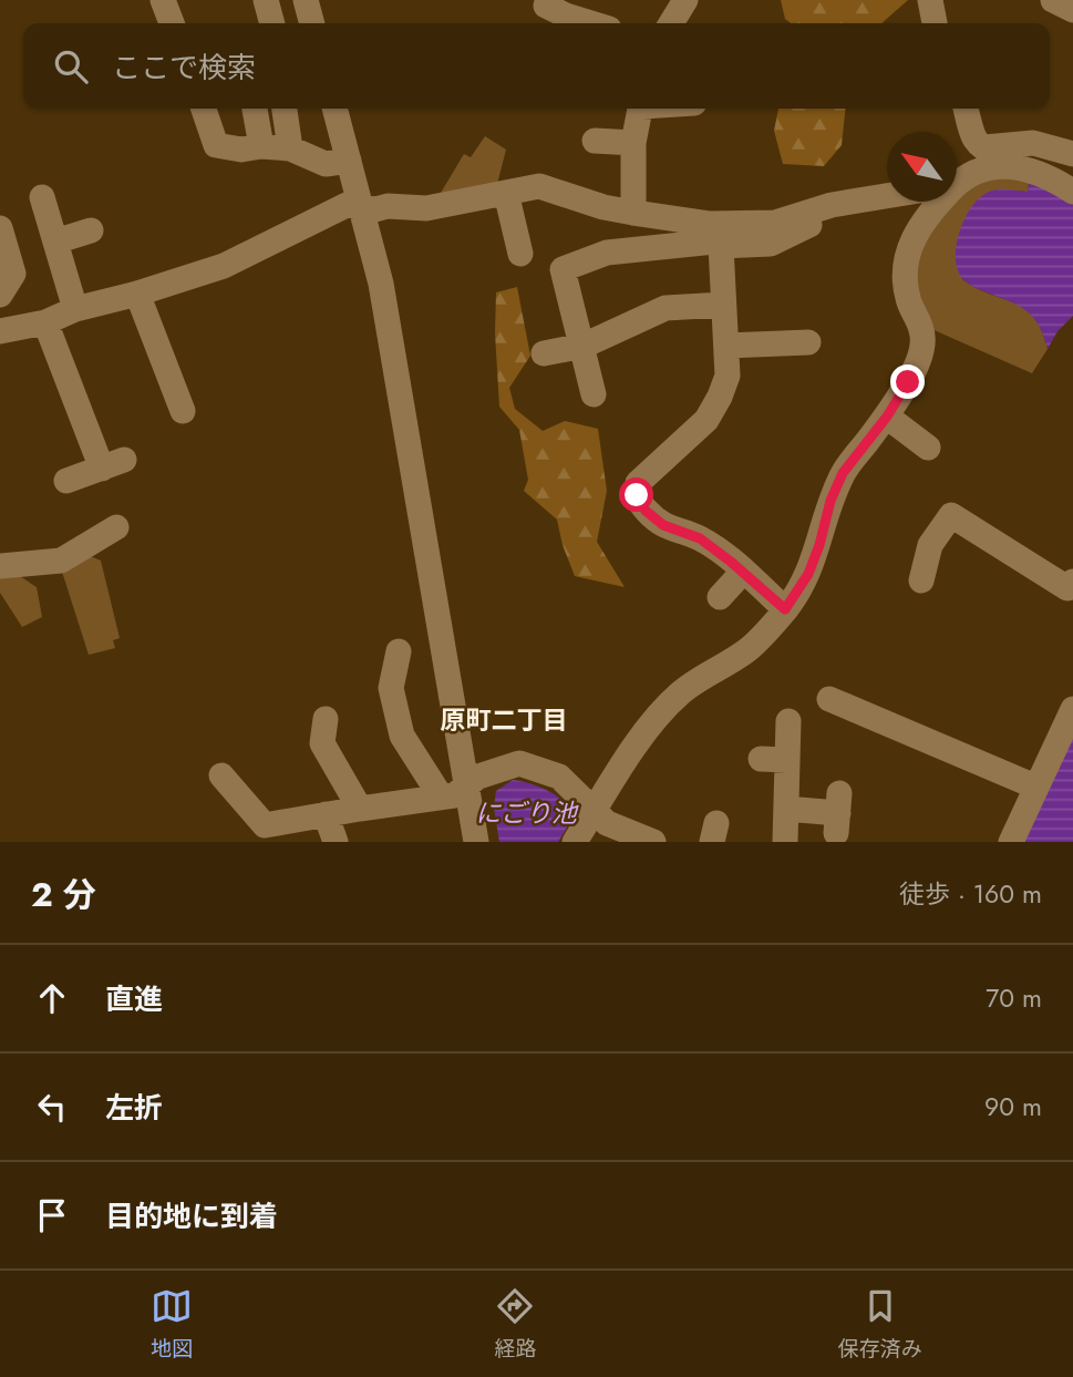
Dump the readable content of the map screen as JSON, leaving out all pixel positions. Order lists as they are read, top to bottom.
{
  "districts": ["原町二丁目"],
  "water": ["にごり池"],
  "north": "top left",
  "page": {
    "search": "ここで検索",
    "heading": ["2 分", "徒歩 · 160 m"],
    "list": [
      ["直進", "70 m"],
      ["左折", "90 m"],
      "目的地に到着"
    ],
    "nav": ["地図", "経路", "保存済み"]
  }
}
